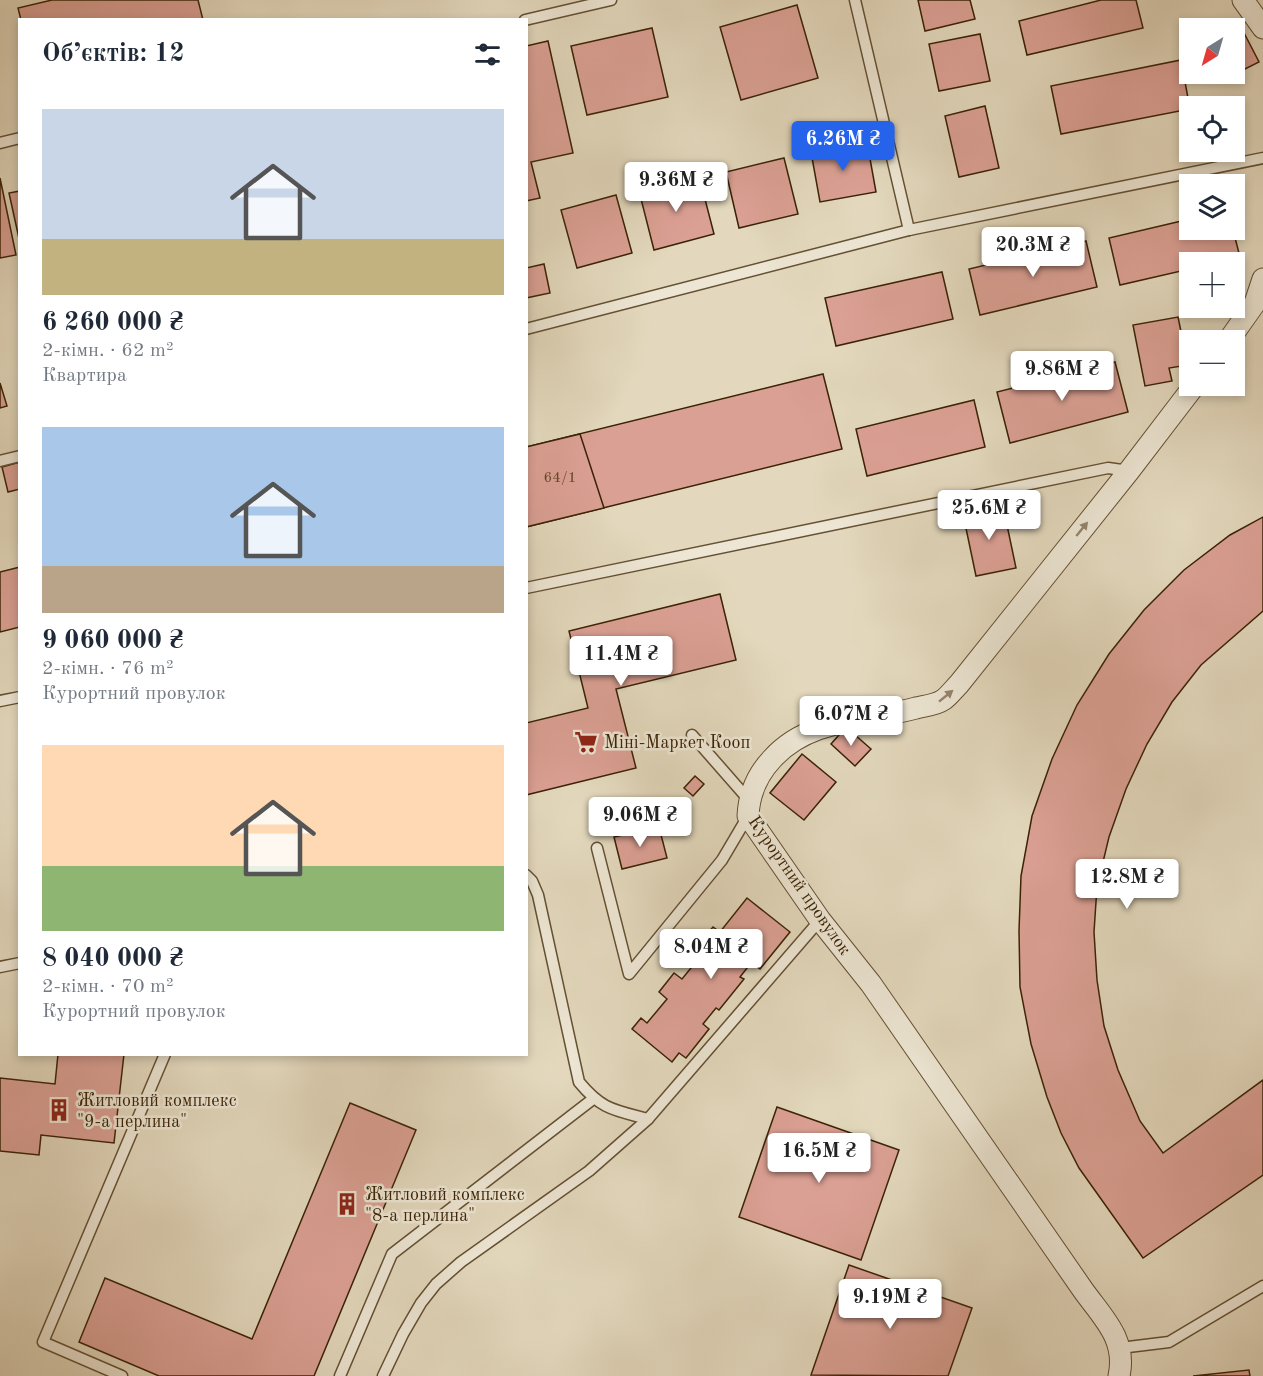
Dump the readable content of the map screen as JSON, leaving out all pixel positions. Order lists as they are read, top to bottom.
{
  "streets": {
    "street": ["Курортний провулок"]
  },
  "one_way": ["Курортний провулок"],
  "places": {
    "supermarket": ["Міні-Маркет Кооп"],
    "building": ["Житловий комплекс \"9-а перлина\"", "Житловий комплекс \"8-а перлина\""]
  },
  "house_numbers": ["64/1"],
  "north": "bottom left",
  "page": {
    "map_buttons": ["+", "−"],
    "heading": "Об’єктів: 12",
    "list": [
      {
        "name": "6 260 000 ₴",
        "note": "2-кімн. · 62 m² · Квартира"
      },
      {
        "name": "9 060 000 ₴",
        "note": "2-кімн. · 76 m² · Курортний провулок"
      },
      {
        "name": "8 040 000 ₴",
        "note": "2-кімн. · 70 m² · Курортний провулок"
      }
    ],
    "price": [
      "6.26M ₴",
      "9.36M ₴",
      "20.3M ₴",
      "9.86M ₴",
      "25.6M ₴",
      "11.4M ₴",
      "6.07M ₴",
      "9.06M ₴",
      "12.8M ₴",
      "8.04M ₴",
      "16.5M ₴",
      "9.19M ₴"
    ]
  }
}
